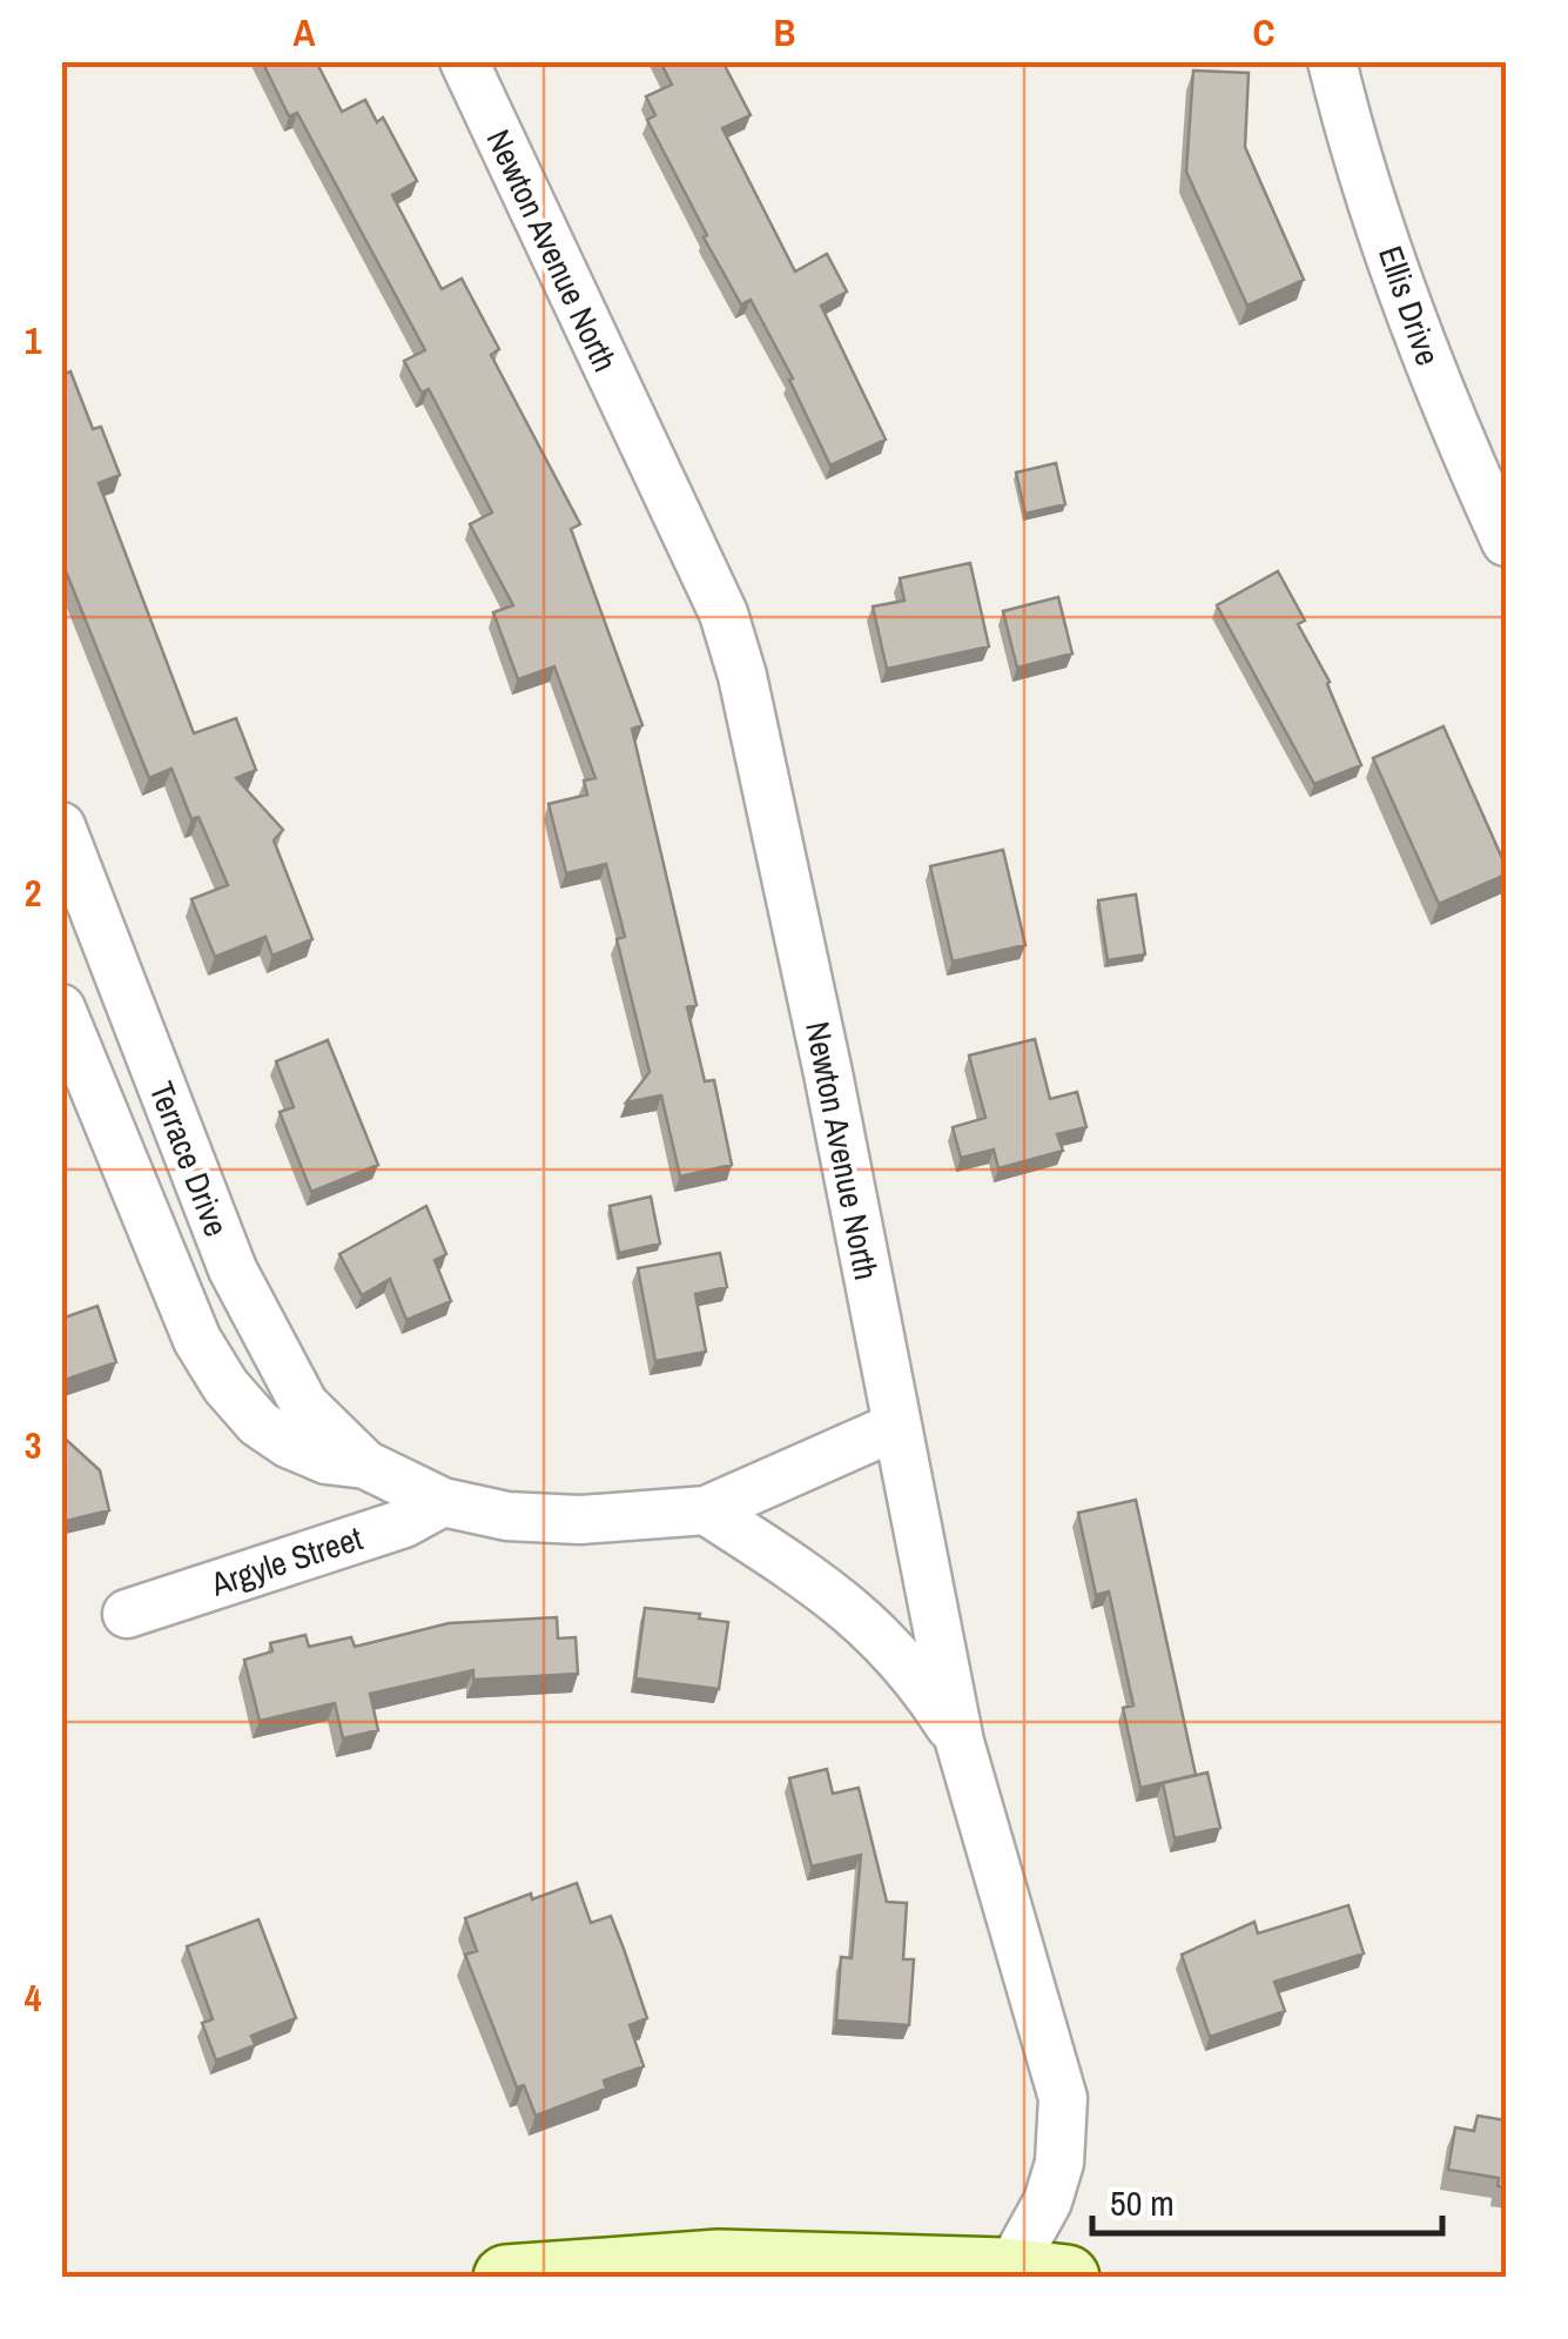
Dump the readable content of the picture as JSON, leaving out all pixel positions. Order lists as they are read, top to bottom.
{
  "streets": {
    "street": [
      "Newton Avenue North",
      "Ellis Drive",
      "Terrace Drive",
      "Argyle Street"
    ]
  },
  "crossings": [
    ["Newton Avenue North", "Terrace Drive"],
    ["Terrace Drive", "Argyle Street"]
  ],
  "scale_bar": "50 m",
  "grid": {
    "columns": ["A", "B", "C"],
    "rows": [
      "1",
      "2",
      "3",
      "4"
    ]
  }
}
